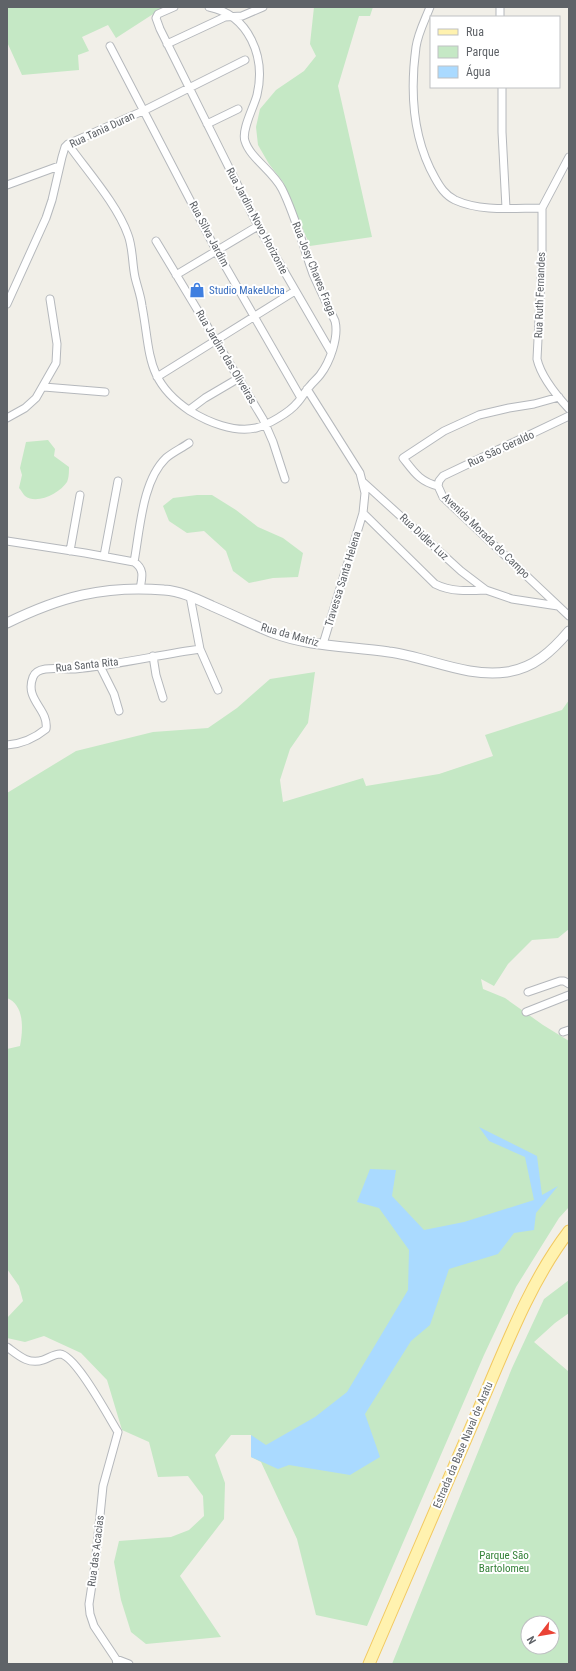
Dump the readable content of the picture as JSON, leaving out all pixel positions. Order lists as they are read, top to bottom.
{
  "streets": {
    "main road": ["Estrada da Base Naval de Aratu"],
    "street": [
      "Rua Tania Duran",
      "Rua Jardim Novo Horizonte",
      "Rua Silva Jardim",
      "Rua Josy Chaves Fraga",
      "Rua Ruth Fernandes",
      "Rua Jardim das Oliveiras",
      "Rua São Geraldo",
      "Avenida Morada do Campo",
      "Rua Didler Luz",
      "Travessa Santa Helena",
      "Rua da Matriz",
      "Rua Santa Rita",
      "Rua das Acacias"
    ]
  },
  "crossings": [
    ["Rua Tania Duran", "Rua Jardim Novo Horizonte"],
    ["Rua Tania Duran", "Rua Silva Jardim"],
    ["Rua Tania Duran", "Rua Josy Chaves Fraga"],
    ["Rua Jardim Novo Horizonte", "Rua Josy Chaves Fraga"],
    ["Rua Silva Jardim", "Rua Josy Chaves Fraga"],
    ["Rua Josy Chaves Fraga", "Rua Jardim das Oliveiras"],
    ["Rua Ruth Fernandes", "Avenida Morada do Campo"],
    ["Rua São Geraldo", "Avenida Morada do Campo"],
    ["Avenida Morada do Campo", "Rua Didler Luz"],
    ["Rua Didler Luz", "Travessa Santa Helena"],
    ["Travessa Santa Helena", "Rua da Matriz"]
  ],
  "parks": ["Parque São Bartolomeu"],
  "places": {
    "shop": ["Studio MakeUcha"]
  },
  "legend": ["Rua", "Parque", "Água"],
  "north": "bottom left"
}
